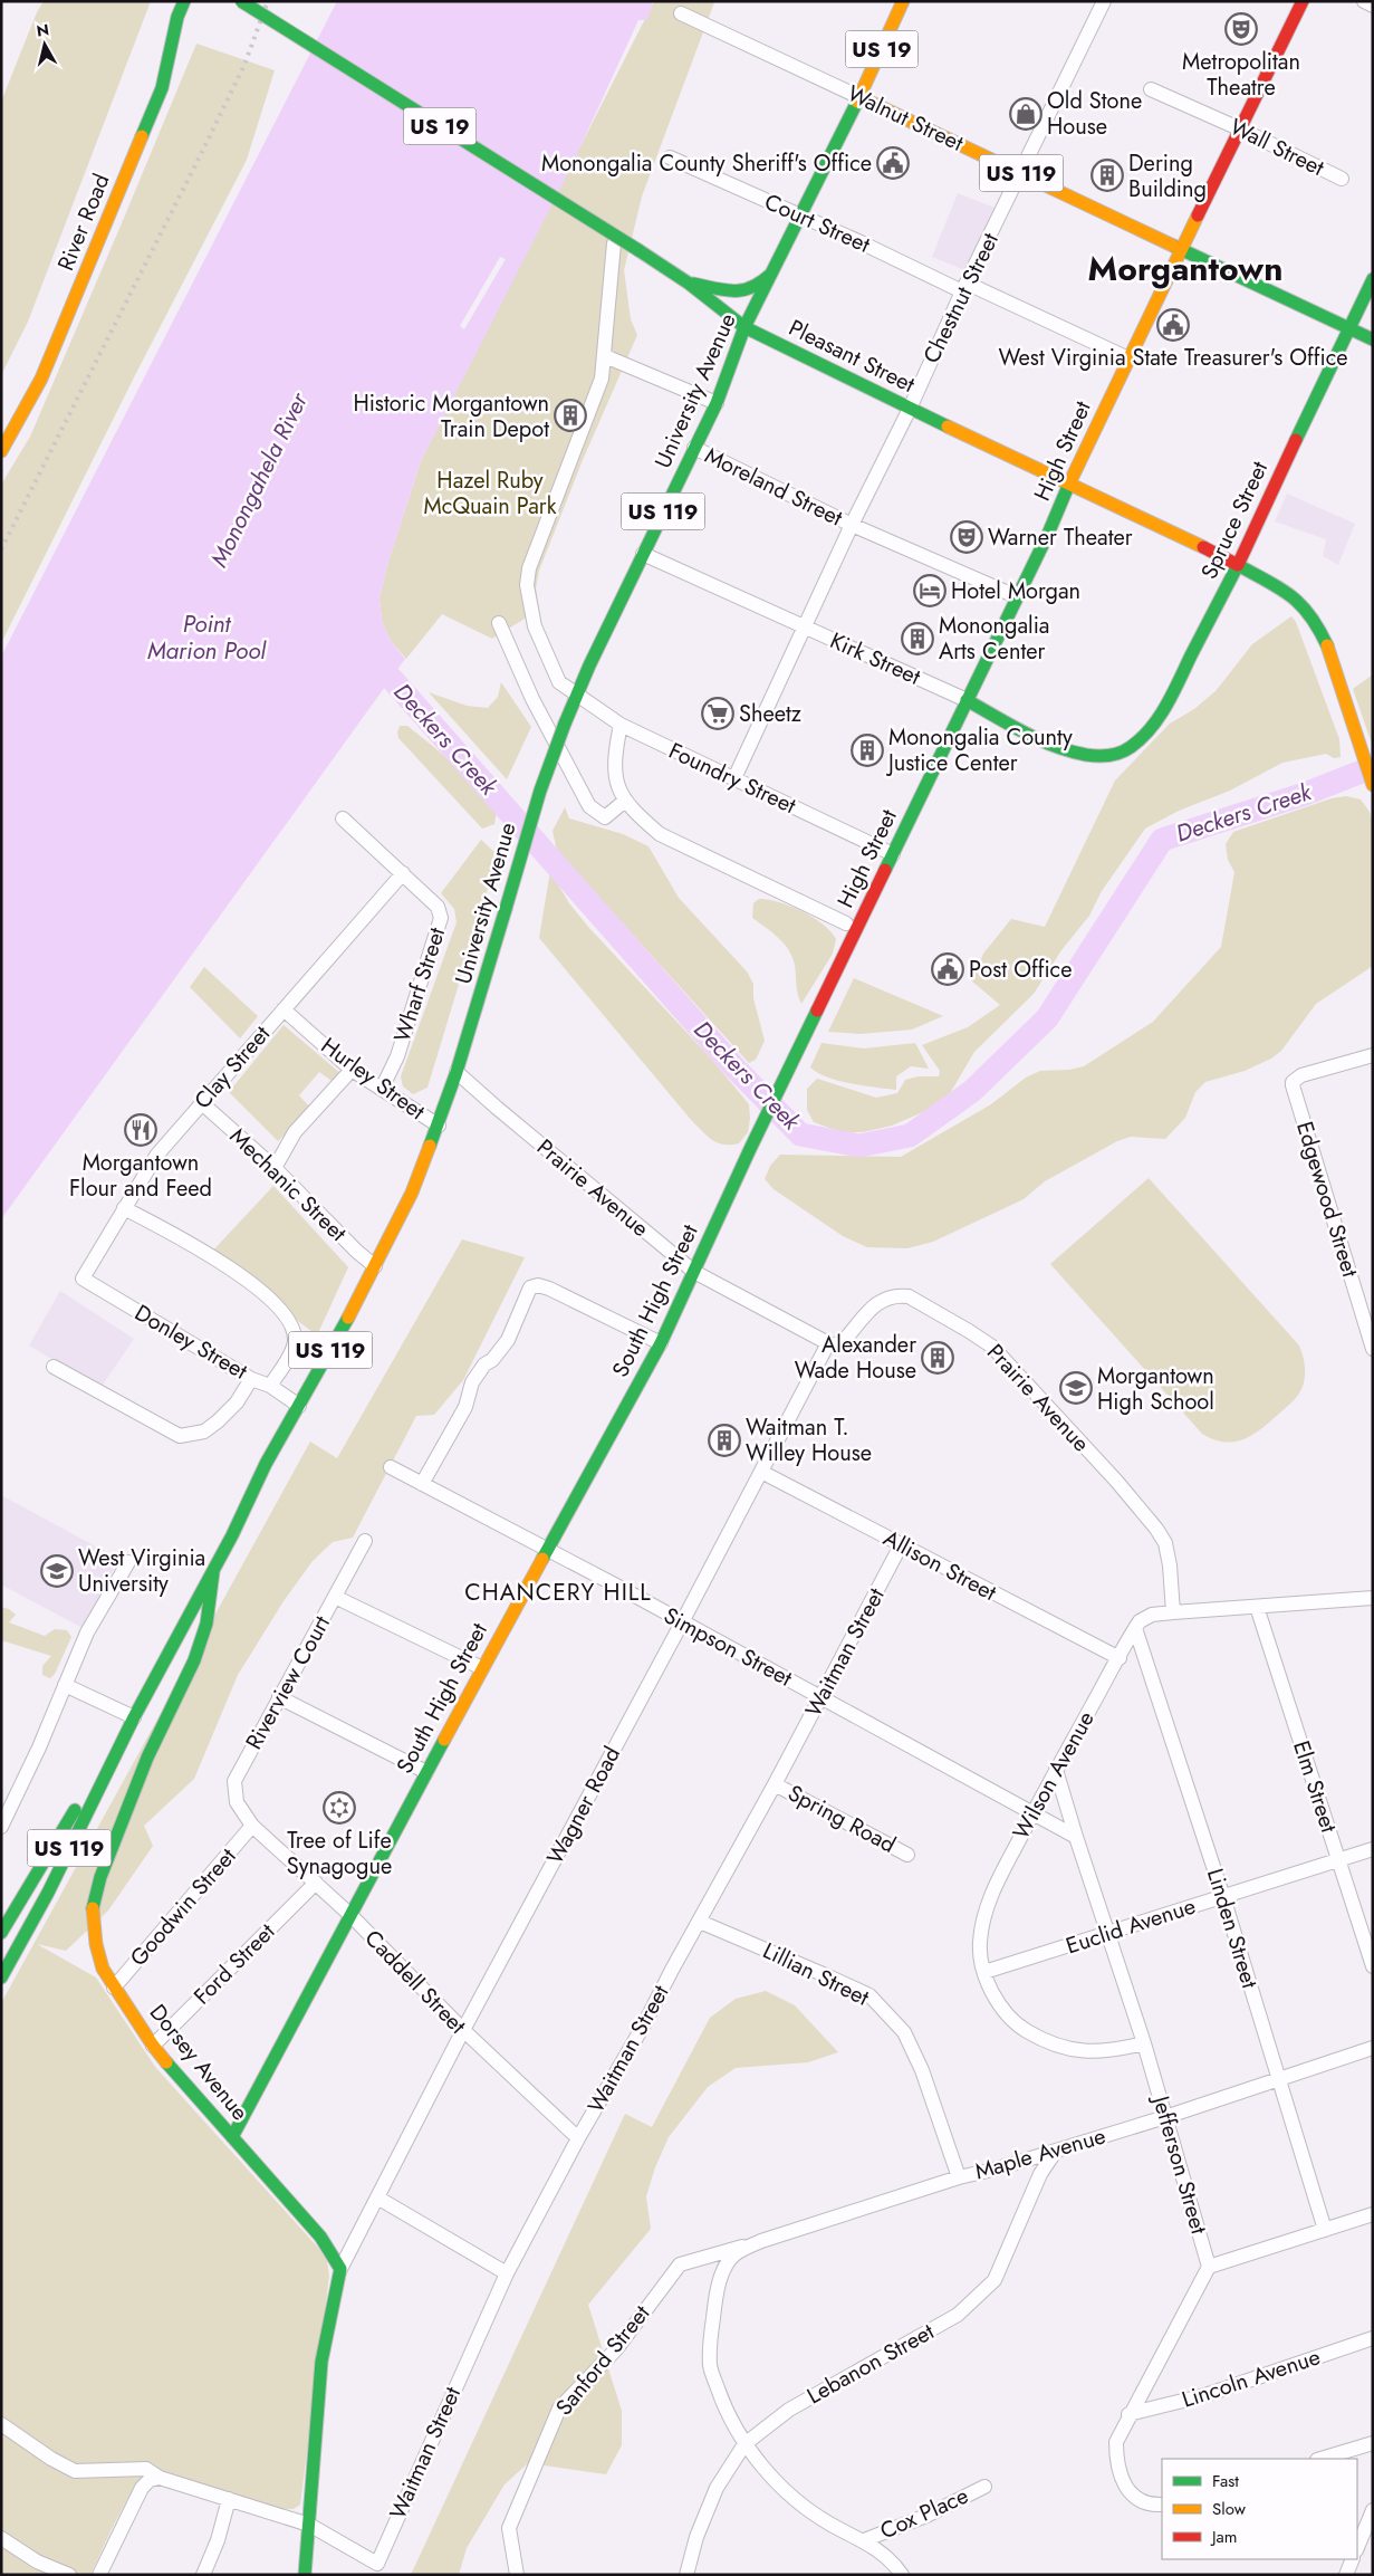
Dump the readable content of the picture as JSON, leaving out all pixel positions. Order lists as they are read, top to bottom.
{
  "streets": {
    "main road": [
      "US 19",
      "Walnut Street",
      "US 119",
      "River Road",
      "Pleasant Street",
      "University Avenue",
      "High Street",
      "Spruce Street",
      "Kirk Street",
      "South High Street",
      "Dorsey Avenue"
    ],
    "street": [
      "Wall Street",
      "Court Street",
      "Chestnut Street",
      "Moreland Street",
      "Foundry Street",
      "Wharf Street",
      "Clay Street",
      "Hurley Street",
      "Mechanic Street",
      "Prairie Avenue",
      "Edgewood Street",
      "Donley Street",
      "Allison Street",
      "Simpson Street",
      "Waitman Street",
      "Riverview Court",
      "Wilson Avenue",
      "Elm Street",
      "Wagner Road",
      "Spring Road",
      "Goodwin Street",
      "Euclid Avenue",
      "Linden Street",
      "Ford Street",
      "Lillian Street",
      "Caddell Street",
      "Maple Avenue",
      "Jefferson Street",
      "Sanford Street",
      "Lebanon Street",
      "Lincoln Avenue",
      "Cox Place"
    ]
  },
  "crossings": [
    ["Walnut Street", "Chestnut Street"],
    ["Walnut Street", "University Avenue"],
    ["Walnut Street", "High Street"],
    ["Walnut Street", "Spruce Street"],
    ["Wall Street", "High Street"],
    ["Court Street", "Chestnut Street"],
    ["Court Street", "University Avenue"],
    ["Court Street", "High Street"],
    ["Chestnut Street", "Pleasant Street"],
    ["Chestnut Street", "Moreland Street"],
    ["Chestnut Street", "Kirk Street"],
    ["Chestnut Street", "Foundry Street"],
    ["Pleasant Street", "University Avenue"],
    ["Pleasant Street", "High Street"],
    ["Pleasant Street", "Spruce Street"],
    ["University Avenue", "Moreland Street"],
    ["University Avenue", "Kirk Street"],
    ["University Avenue", "Foundry Street"],
    ["University Avenue", "Hurley Street"],
    ["University Avenue", "Mechanic Street"],
    ["University Avenue", "Prairie Avenue"],
    ["University Avenue", "Donley Street"],
    ["University Avenue", "Dorsey Avenue"],
    ["High Street", "Moreland Street"],
    ["High Street", "Kirk Street"],
    ["High Street", "Foundry Street"],
    ["High Street", "South High Street"],
    ["Spruce Street", "Kirk Street"],
    ["Wharf Street", "Clay Street"],
    ["Wharf Street", "Hurley Street"],
    ["Clay Street", "Hurley Street"],
    ["Clay Street", "Mechanic Street"],
    ["Clay Street", "Donley Street"],
    ["Prairie Avenue", "South High Street"],
    ["Prairie Avenue", "Wagner Road"],
    ["South High Street", "Simpson Street"],
    ["South High Street", "Caddell Street"],
    ["South High Street", "Dorsey Avenue"],
    ["Allison Street", "Waitman Street"],
    ["Allison Street", "Wilson Avenue"],
    ["Allison Street", "Wagner Road"],
    ["Simpson Street", "Waitman Street"],
    ["Simpson Street", "Wilson Avenue"],
    ["Simpson Street", "Wagner Road"],
    ["Waitman Street", "Spring Road"],
    ["Waitman Street", "Lillian Street"],
    ["Waitman Street", "Caddell Street"],
    ["Riverview Court", "Goodwin Street"],
    ["Riverview Court", "Caddell Street"],
    ["Wilson Avenue", "Euclid Avenue"],
    ["Wilson Avenue", "Linden Street"],
    ["Wilson Avenue", "Jefferson Street"],
    ["Elm Street", "Euclid Avenue"],
    ["Wagner Road", "Caddell Street"],
    ["Wagner Road", "Dorsey Avenue"],
    ["Goodwin Street", "Caddell Street"],
    ["Goodwin Street", "Dorsey Avenue"],
    ["Euclid Avenue", "Linden Street"],
    ["Euclid Avenue", "Jefferson Street"],
    ["Linden Street", "Maple Avenue"],
    ["Ford Street", "Caddell Street"],
    ["Ford Street", "Dorsey Avenue"],
    ["Lillian Street", "Maple Avenue"],
    ["Maple Avenue", "Jefferson Street"],
    ["Maple Avenue", "Sanford Street"],
    ["Maple Avenue", "Lebanon Street"],
    ["Maple Avenue", "Cox Place"]
  ],
  "districts": ["Morgantown", "CHANCERY HILL"],
  "water": ["Monongahela River", "Point Marion Pool", "Deckers Creek"],
  "parks": ["Hazel Ruby McQuain Park"],
  "places": {
    "theatre": ["Metropolitan Theatre", "Warner Theater"],
    "shop": ["Old Stone House"],
    "public building": ["Monongalia County Sheriff's Office", "West Virginia State Treasurer's Office", "Post Office"],
    "building": [
      "Dering Building",
      "Historic Morgantown Train Depot",
      "Monongalia Arts Center",
      "Monongalia County Justice Center",
      "Alexander Wade House",
      "Waitman T. Willey House"
    ],
    "hotel": ["Hotel Morgan"],
    "supermarket": ["Sheetz"],
    "restaurant": ["Morgantown Flour and Feed"],
    "school or university": ["Morgantown High School", "West Virginia University"],
    "synagogue": ["Tree of Life Synagogue"]
  },
  "legend": ["Fast", "Slow", "Jam"],
  "north": "top"
}
